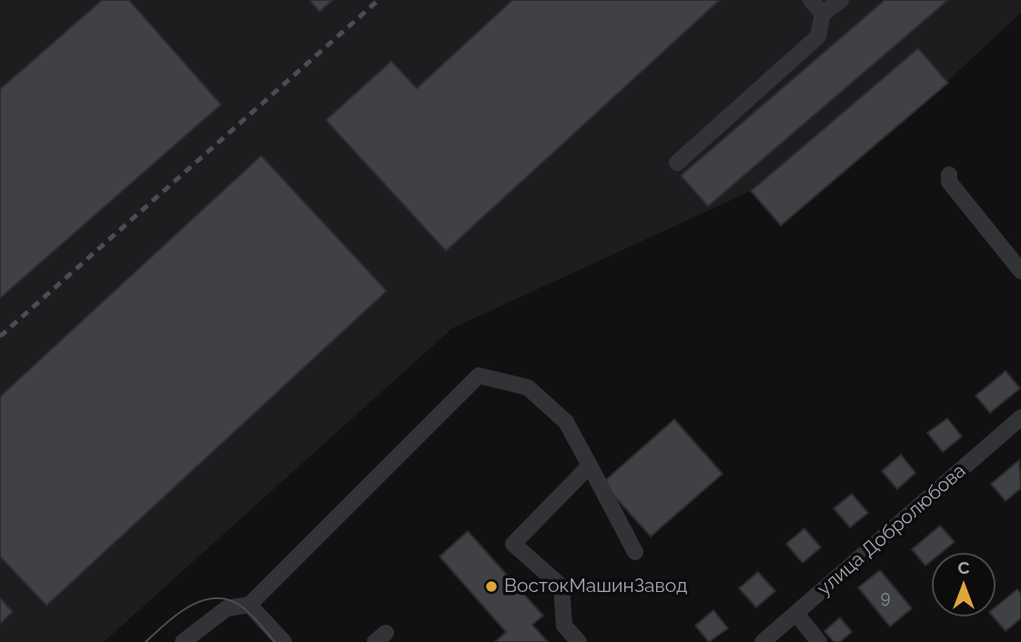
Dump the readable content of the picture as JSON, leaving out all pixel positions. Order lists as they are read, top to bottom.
{
  "streets": {
    "street": ["улица Добролюбова"]
  },
  "places": ["ВостокМашинЗавод"],
  "house_numbers": ["9"],
  "north": "top"
}
